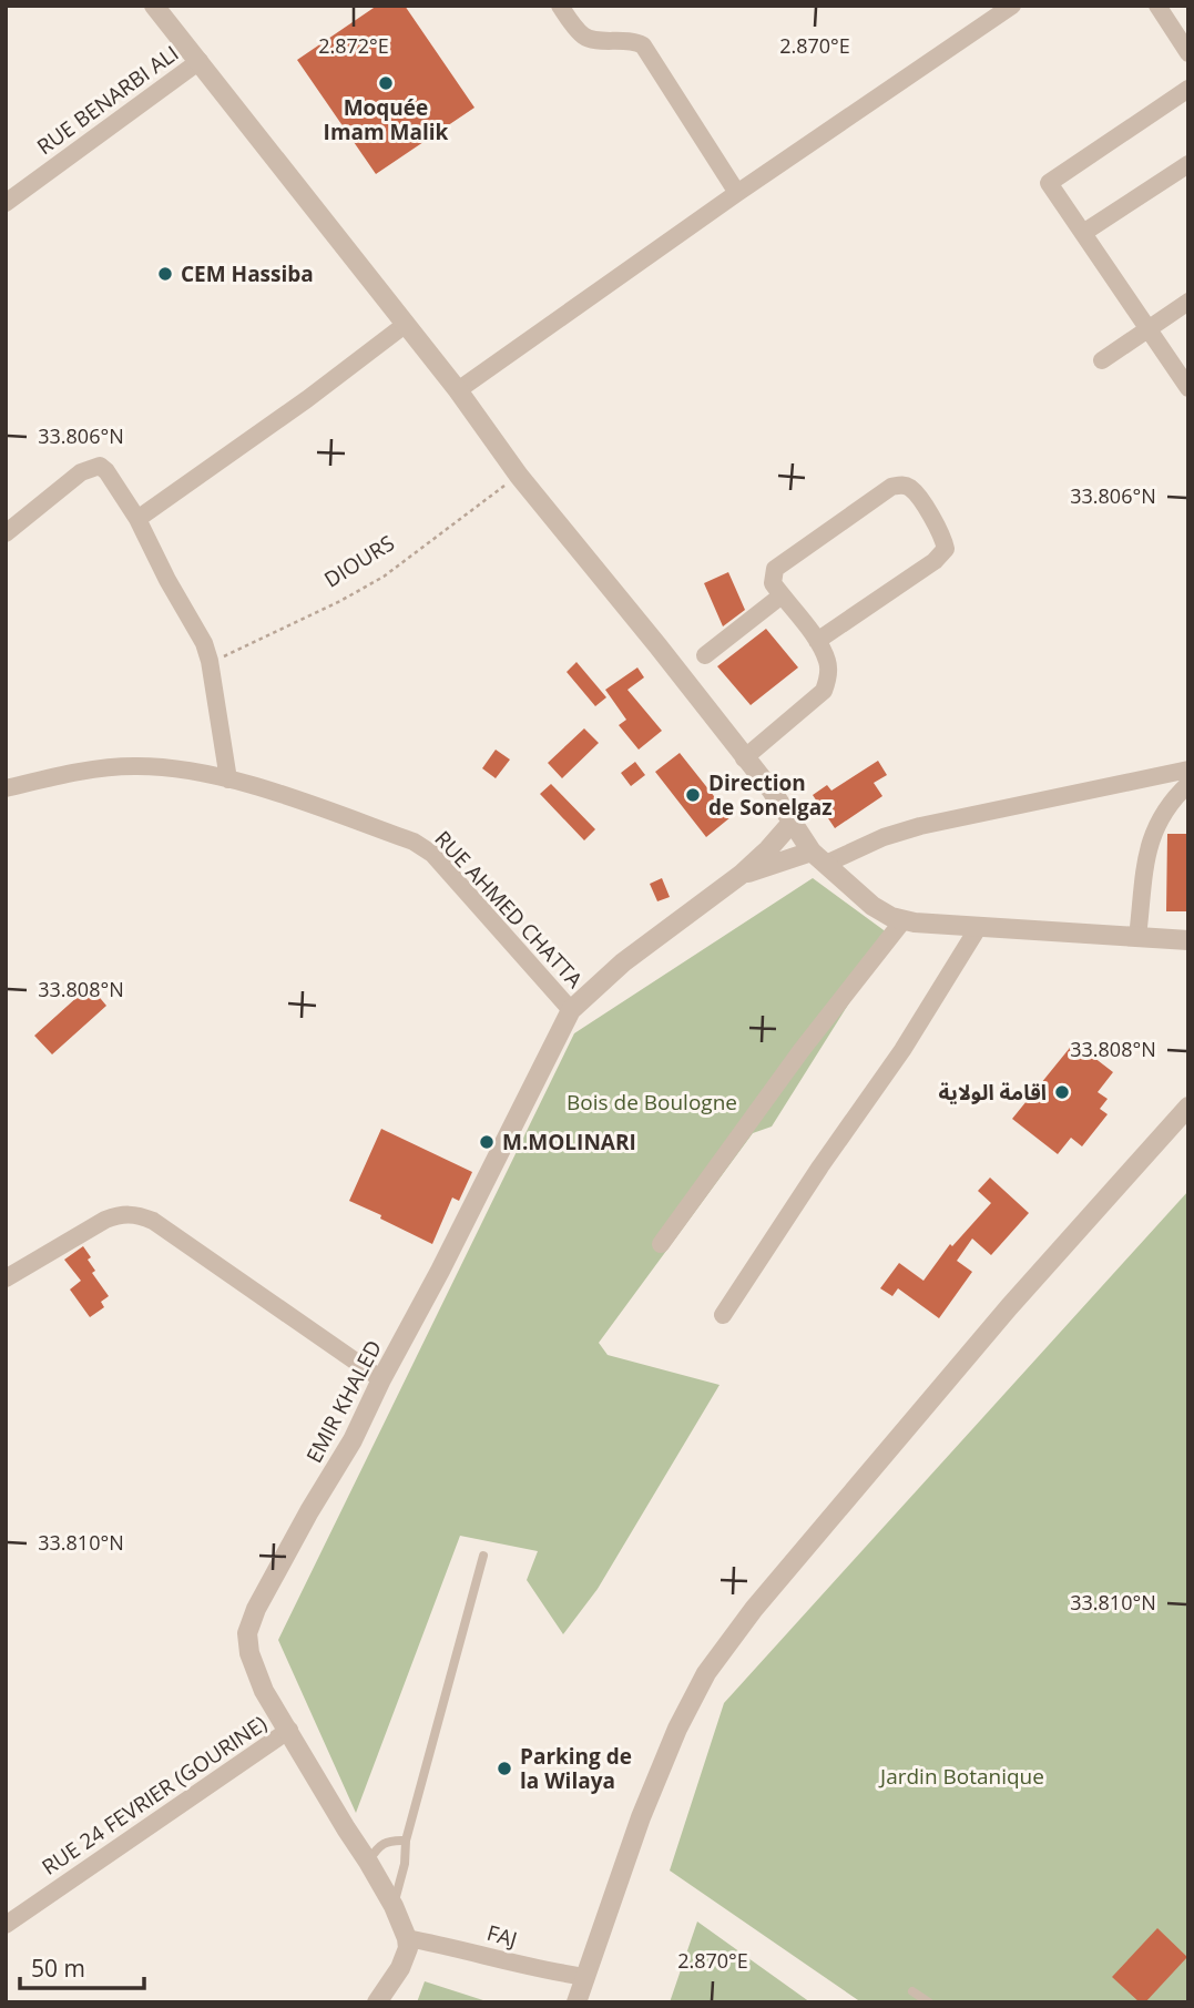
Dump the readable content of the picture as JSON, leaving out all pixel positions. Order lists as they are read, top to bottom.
{
  "streets": {
    "street": [
      "RUE BENARBI ALI",
      "RUE AHMED CHATTA",
      "EMIR KHALED",
      "RUE 24 FEVRIER (GOURINE)",
      "FAJ"
    ],
    "path": ["DIOURS"]
  },
  "crossings": [
    ["RUE AHMED CHATTA", "EMIR KHALED"],
    ["EMIR KHALED", "RUE 24 FEVRIER (GOURINE)"],
    ["EMIR KHALED", "FAJ"]
  ],
  "parks": ["Bois de Boulogne", "Jardin Botanique"],
  "places": [
    "Moquée Imam Malik",
    "CEM Hassiba",
    "Direction de Sonelgaz",
    "اقامة الولاية",
    "M.MOLINARI",
    "Parking de la Wilaya"
  ],
  "scale_bar": "50 m",
  "coordinates": [
    "2.872°E",
    "2.870°E",
    "33.806°N",
    "33.808°N",
    "33.810°N"
  ]
}
